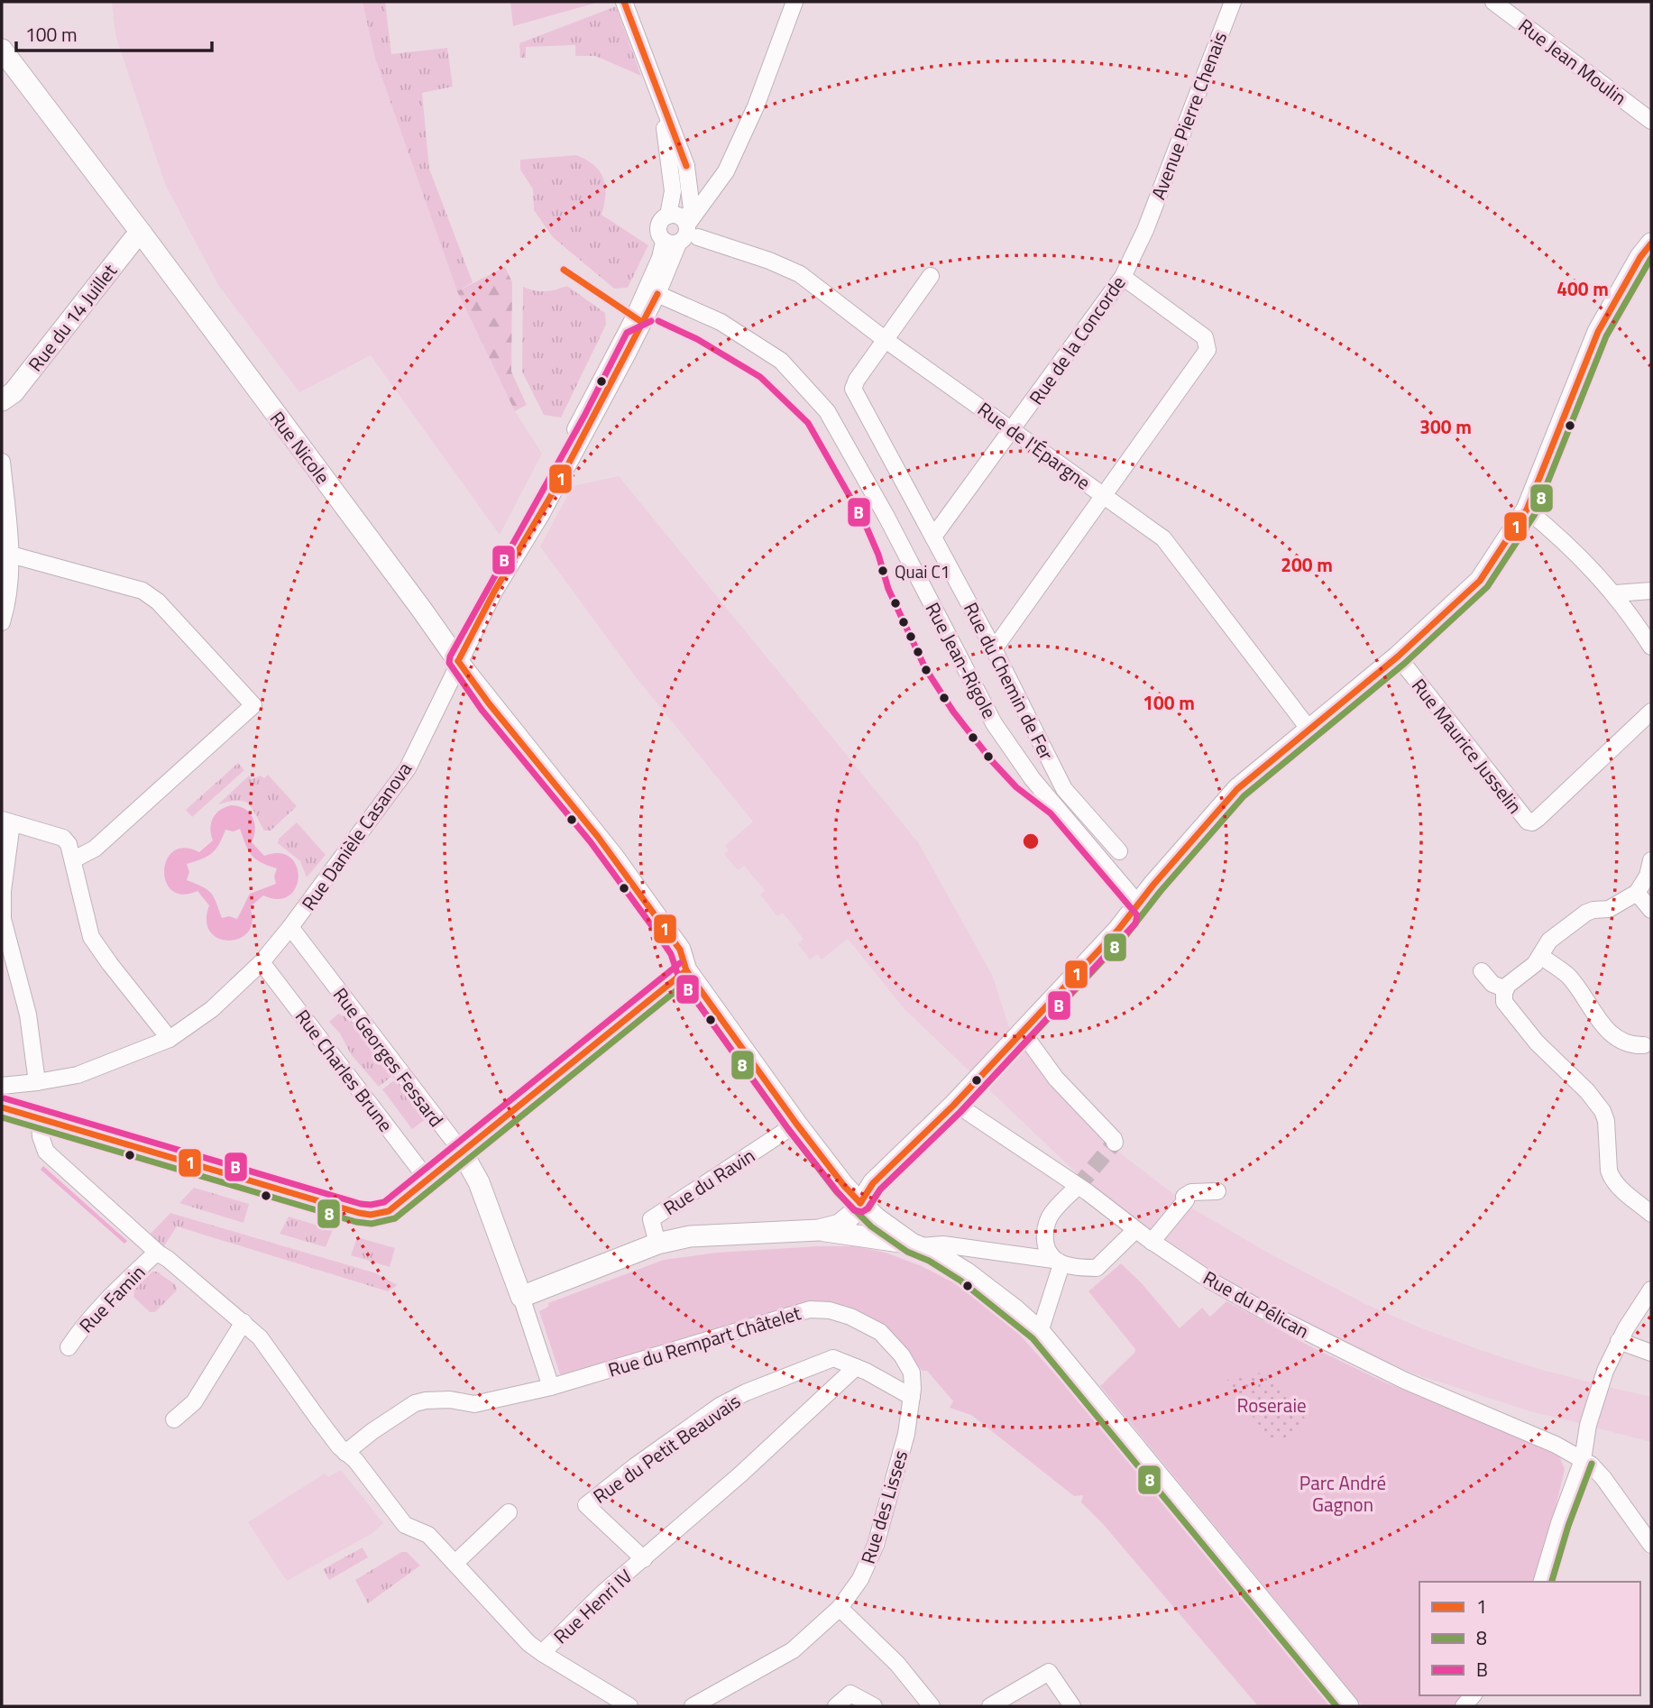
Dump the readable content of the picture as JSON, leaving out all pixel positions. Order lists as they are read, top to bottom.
{
  "streets": {
    "main road": ["Rue du 14 Juillet", "Rue Nicole", "Rue Georges Fessard"],
    "street": [
      "Rue Jean Moulin",
      "Avenue Pierre Chenais",
      "Rue de la Concorde",
      "Rue de l'Épargne",
      "Rue Jean-Rigole",
      "Rue du Chemin de Fer",
      "Rue Maurice Jusselin",
      "Rue Danièle Casanova",
      "Rue Charles Brune",
      "Rue du Ravin",
      "Rue Famin",
      "Rue du Pélican",
      "Rue du Rempart Châtelet",
      "Rue du Petit Beauvais",
      "Rue des Lisses",
      "Rue Henri IV"
    ]
  },
  "crossings": [
    ["Avenue Pierre Chenais", "Rue de la Concorde"],
    ["Rue du 14 Juillet", "Rue Nicole"],
    ["Rue de la Concorde", "Rue de l'Épargne"],
    ["Rue de la Concorde", "Rue du Chemin de Fer"],
    ["Rue de l'Épargne", "Rue du Chemin de Fer"],
    ["Rue de l'Épargne", "Rue Danièle Casanova"],
    ["Rue Nicole", "Rue Danièle Casanova"],
    ["Rue Jean-Rigole", "Rue Danièle Casanova"],
    ["Rue Danièle Casanova", "Rue Georges Fessard"],
    ["Rue Danièle Casanova", "Rue Charles Brune"],
    ["Rue du Rempart Châtelet", "Rue des Lisses"],
    ["Rue du Petit Beauvais", "Rue Henri IV"]
  ],
  "parks": ["Roseraie", "Parc André Gagnon"],
  "places": ["Quai C1"],
  "lines": ["transit line 1", "transit line 8", "transit line B"],
  "legend": ["1", "8", "B"],
  "scale_bar": "100 m",
  "rings": [
    "400 m",
    "300 m",
    "200 m",
    "100 m"
  ]
}
